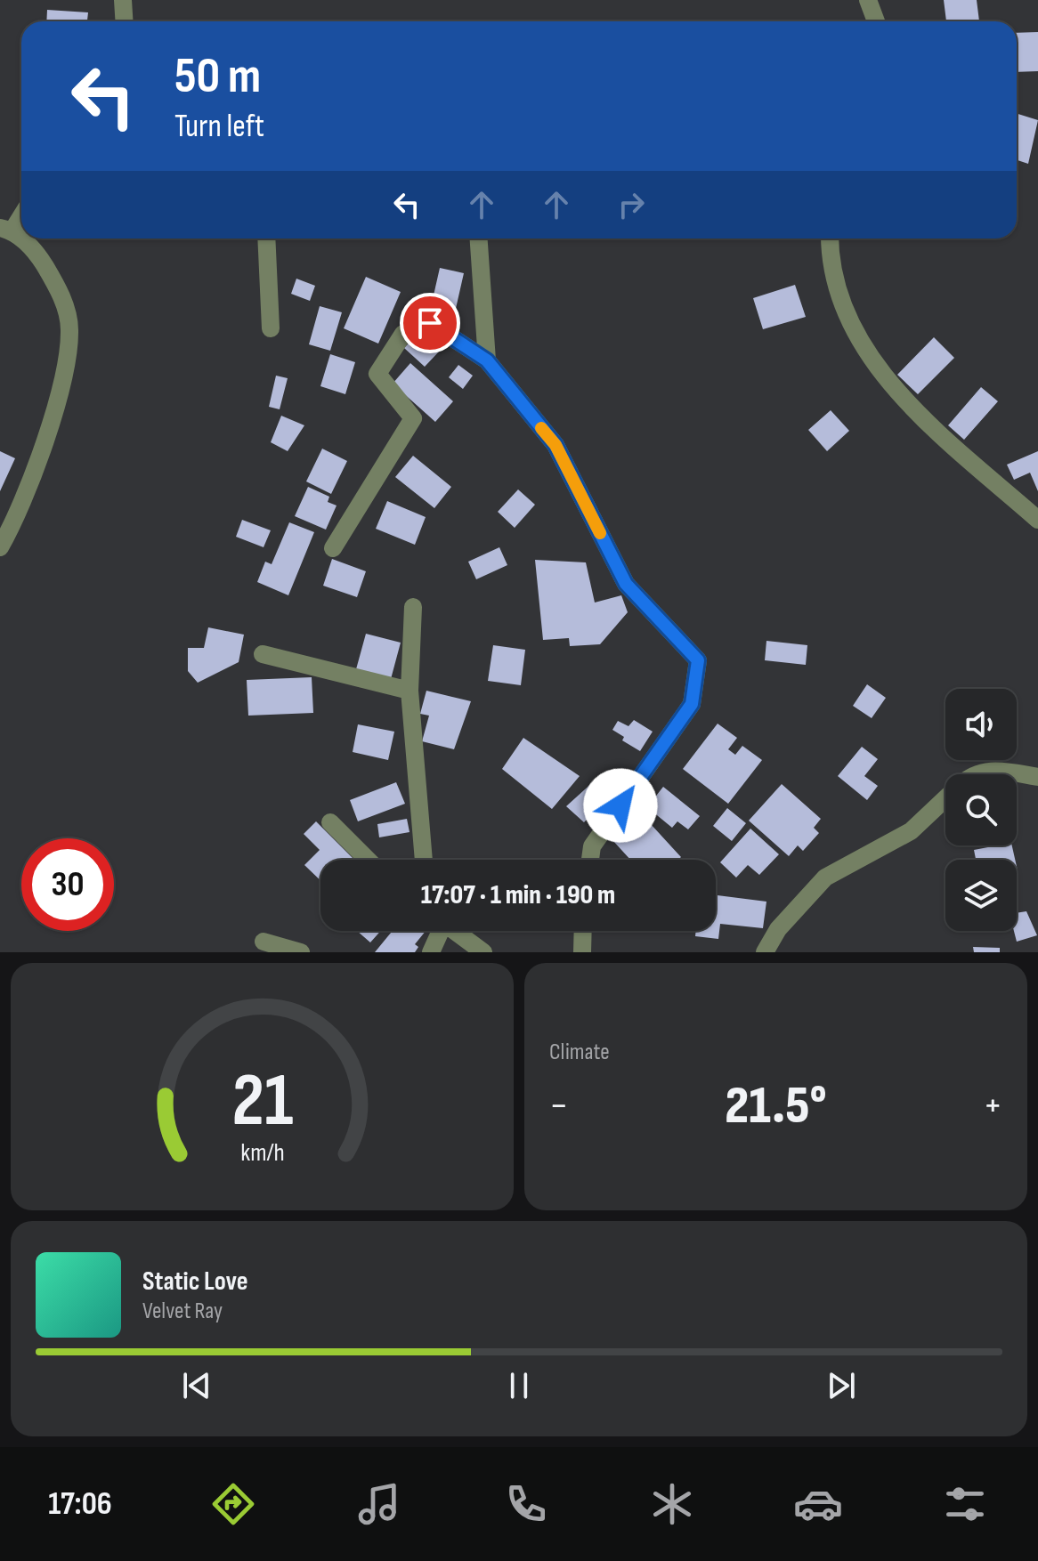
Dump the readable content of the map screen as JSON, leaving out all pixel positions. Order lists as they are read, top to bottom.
{
  "page": {
    "turn": ["50 m", "Turn left"],
    "limit": "30",
    "trip": "17:07 · 1 min · 190 m",
    "tile": "Climate",
    "heat": ["−", "21.5°", "+"],
    "song": ["Static Love", "Velvet Ray"],
    "tabs": "17:06",
    "gauge": ["21", "km/h"]
  }
}
